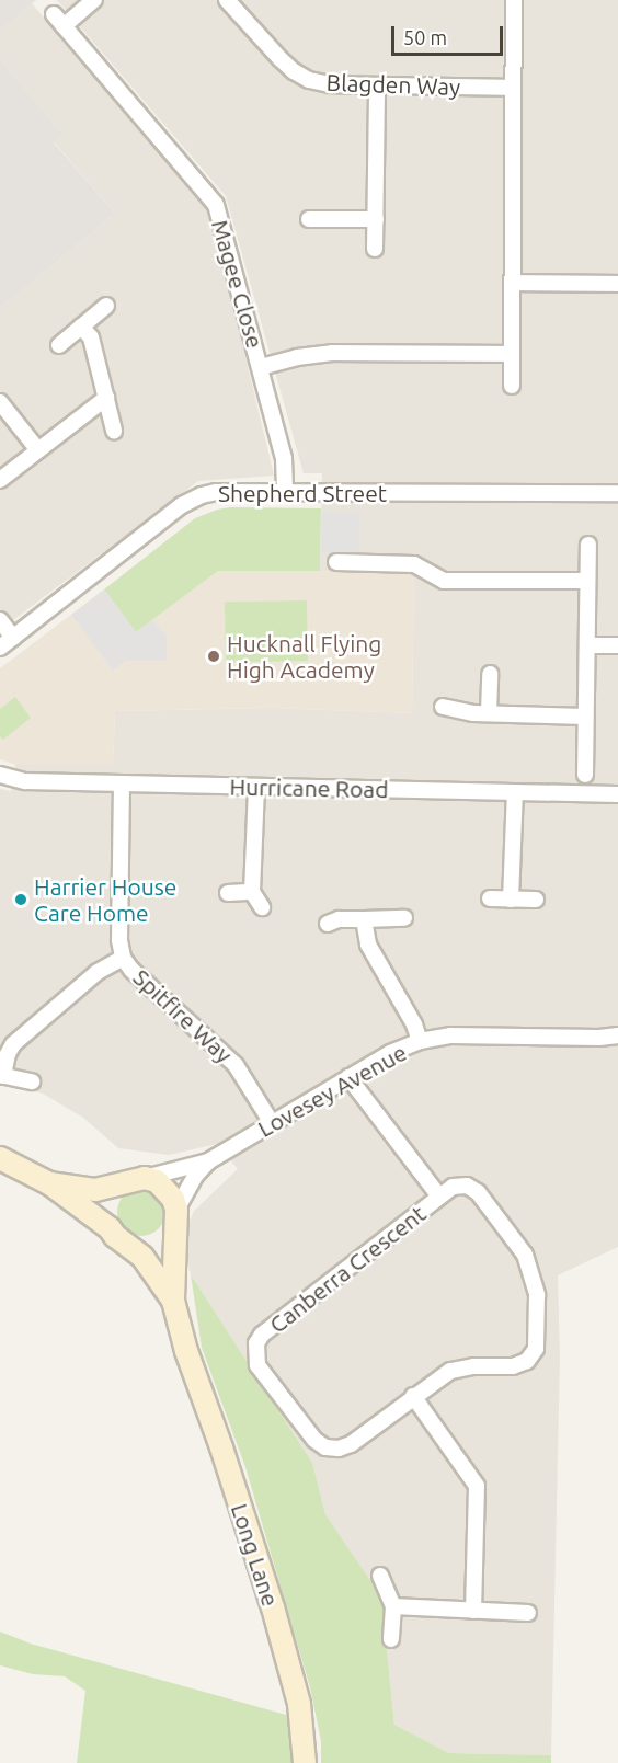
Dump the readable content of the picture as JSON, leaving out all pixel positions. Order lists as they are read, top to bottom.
{
  "streets": {
    "main road": ["Long Lane"],
    "street": [
      "Blagden Way",
      "Magee Close",
      "Shepherd Street",
      "Hurricane Road",
      "Spitfire Way",
      "Lovesey Avenue",
      "Canberra Crescent"
    ]
  },
  "crossings": [
    ["Magee Close", "Shepherd Street"],
    ["Hurricane Road", "Spitfire Way"],
    ["Spitfire Way", "Lovesey Avenue"],
    ["Lovesey Avenue", "Canberra Crescent"]
  ],
  "places": ["Hucknall Flying High Academy", "Harrier House Care Home"],
  "scale_bar": "50 m"
}
